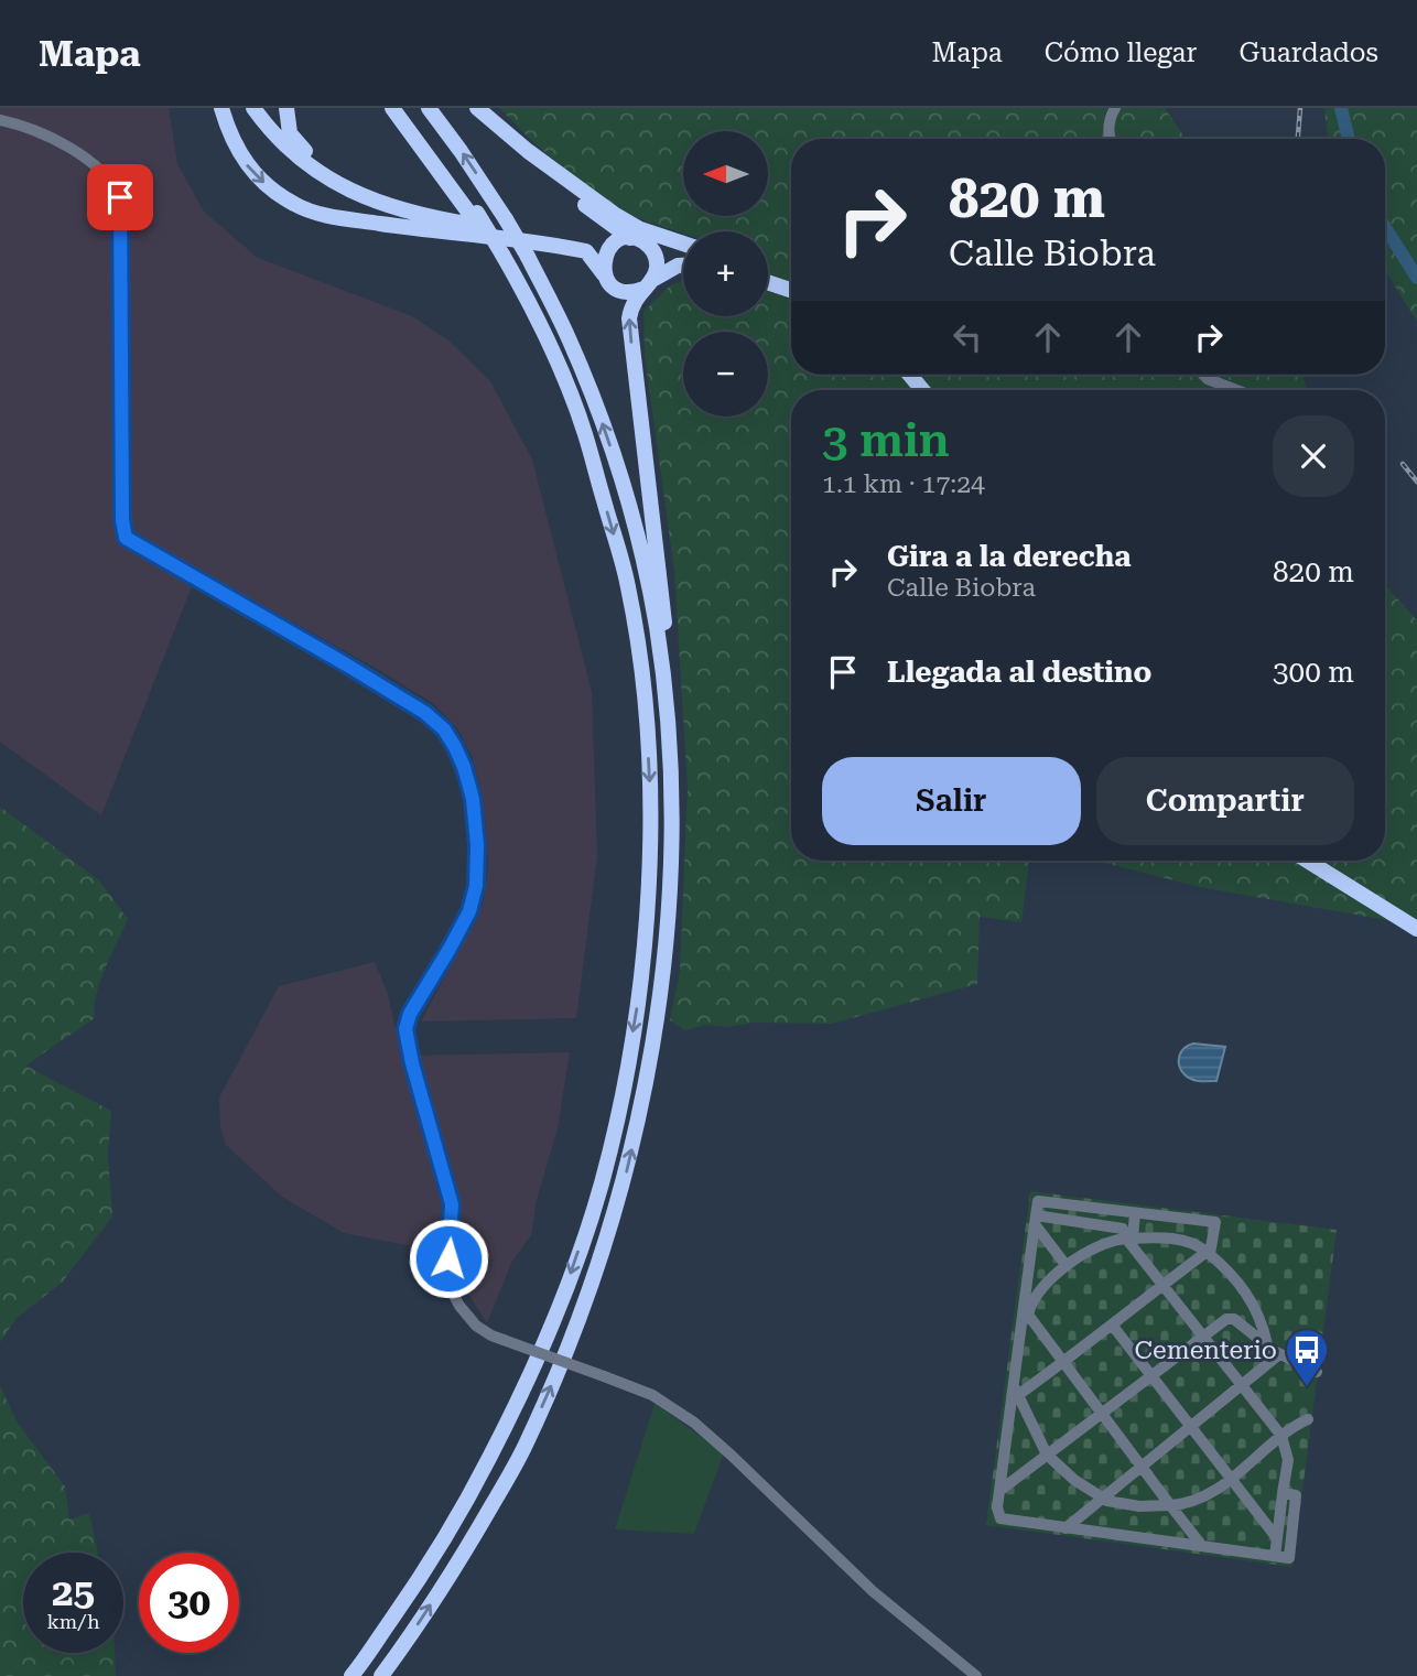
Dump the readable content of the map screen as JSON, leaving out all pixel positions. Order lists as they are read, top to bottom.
{
  "places": {
    "bus stop": ["Cementerio"]
  },
  "north": "left",
  "page": {
    "header": "Mapa",
    "nav": ["Mapa", "Cómo llegar", "Guardados"],
    "map_buttons": ["+", "−"],
    "turn": ["820 m", "Calle Biobra"],
    "heading": ["3 min", "1.1 km · 17:24"],
    "list": [
      {
        "name": "Gira a la derecha",
        "note": "Calle Biobra",
        "value": "820 m"
      },
      {
        "name": "Llegada al destino",
        "value": "300 m"
      }
    ],
    "buttons": ["Salir", "Compartir"],
    "speed": "25 km/h",
    "limit": "30"
  }
}
